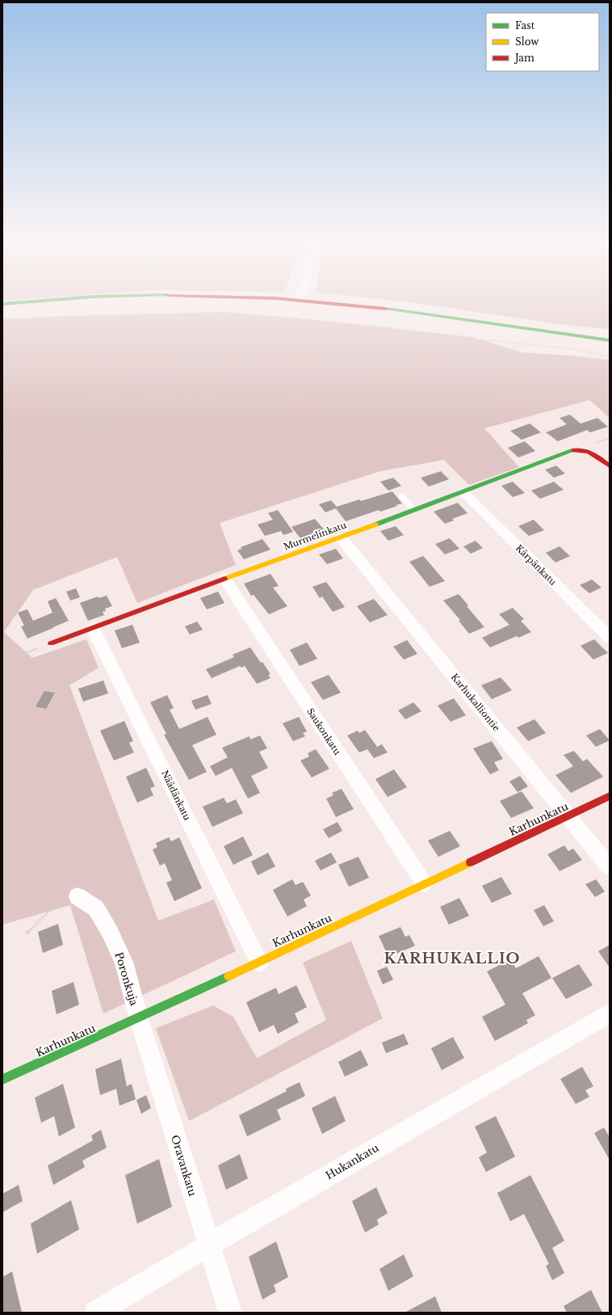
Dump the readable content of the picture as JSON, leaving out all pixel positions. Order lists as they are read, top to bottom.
{
  "streets": {
    "street": [
      "Murmelinkatu",
      "Kärpänkatu",
      "Karhukalliontie",
      "Saukonkatu",
      "Näädänkatu",
      "Karhunkatu",
      "Poronkuja",
      "Hukankatu",
      "Oravankatu"
    ]
  },
  "crossings": [
    ["Murmelinkatu", "Kärpänkatu"],
    ["Murmelinkatu", "Karhukalliontie"],
    ["Murmelinkatu", "Saukonkatu"],
    ["Murmelinkatu", "Näädänkatu"],
    ["Karhukalliontie", "Karhunkatu"],
    ["Saukonkatu", "Karhunkatu"],
    ["Näädänkatu", "Karhunkatu"],
    ["Karhunkatu", "Poronkuja"],
    ["Karhunkatu", "Oravankatu"],
    ["Poronkuja", "Oravankatu"],
    ["Hukankatu", "Oravankatu"]
  ],
  "districts": ["KARHUKALLIO"],
  "legend": ["Fast", "Slow", "Jam"]
}
